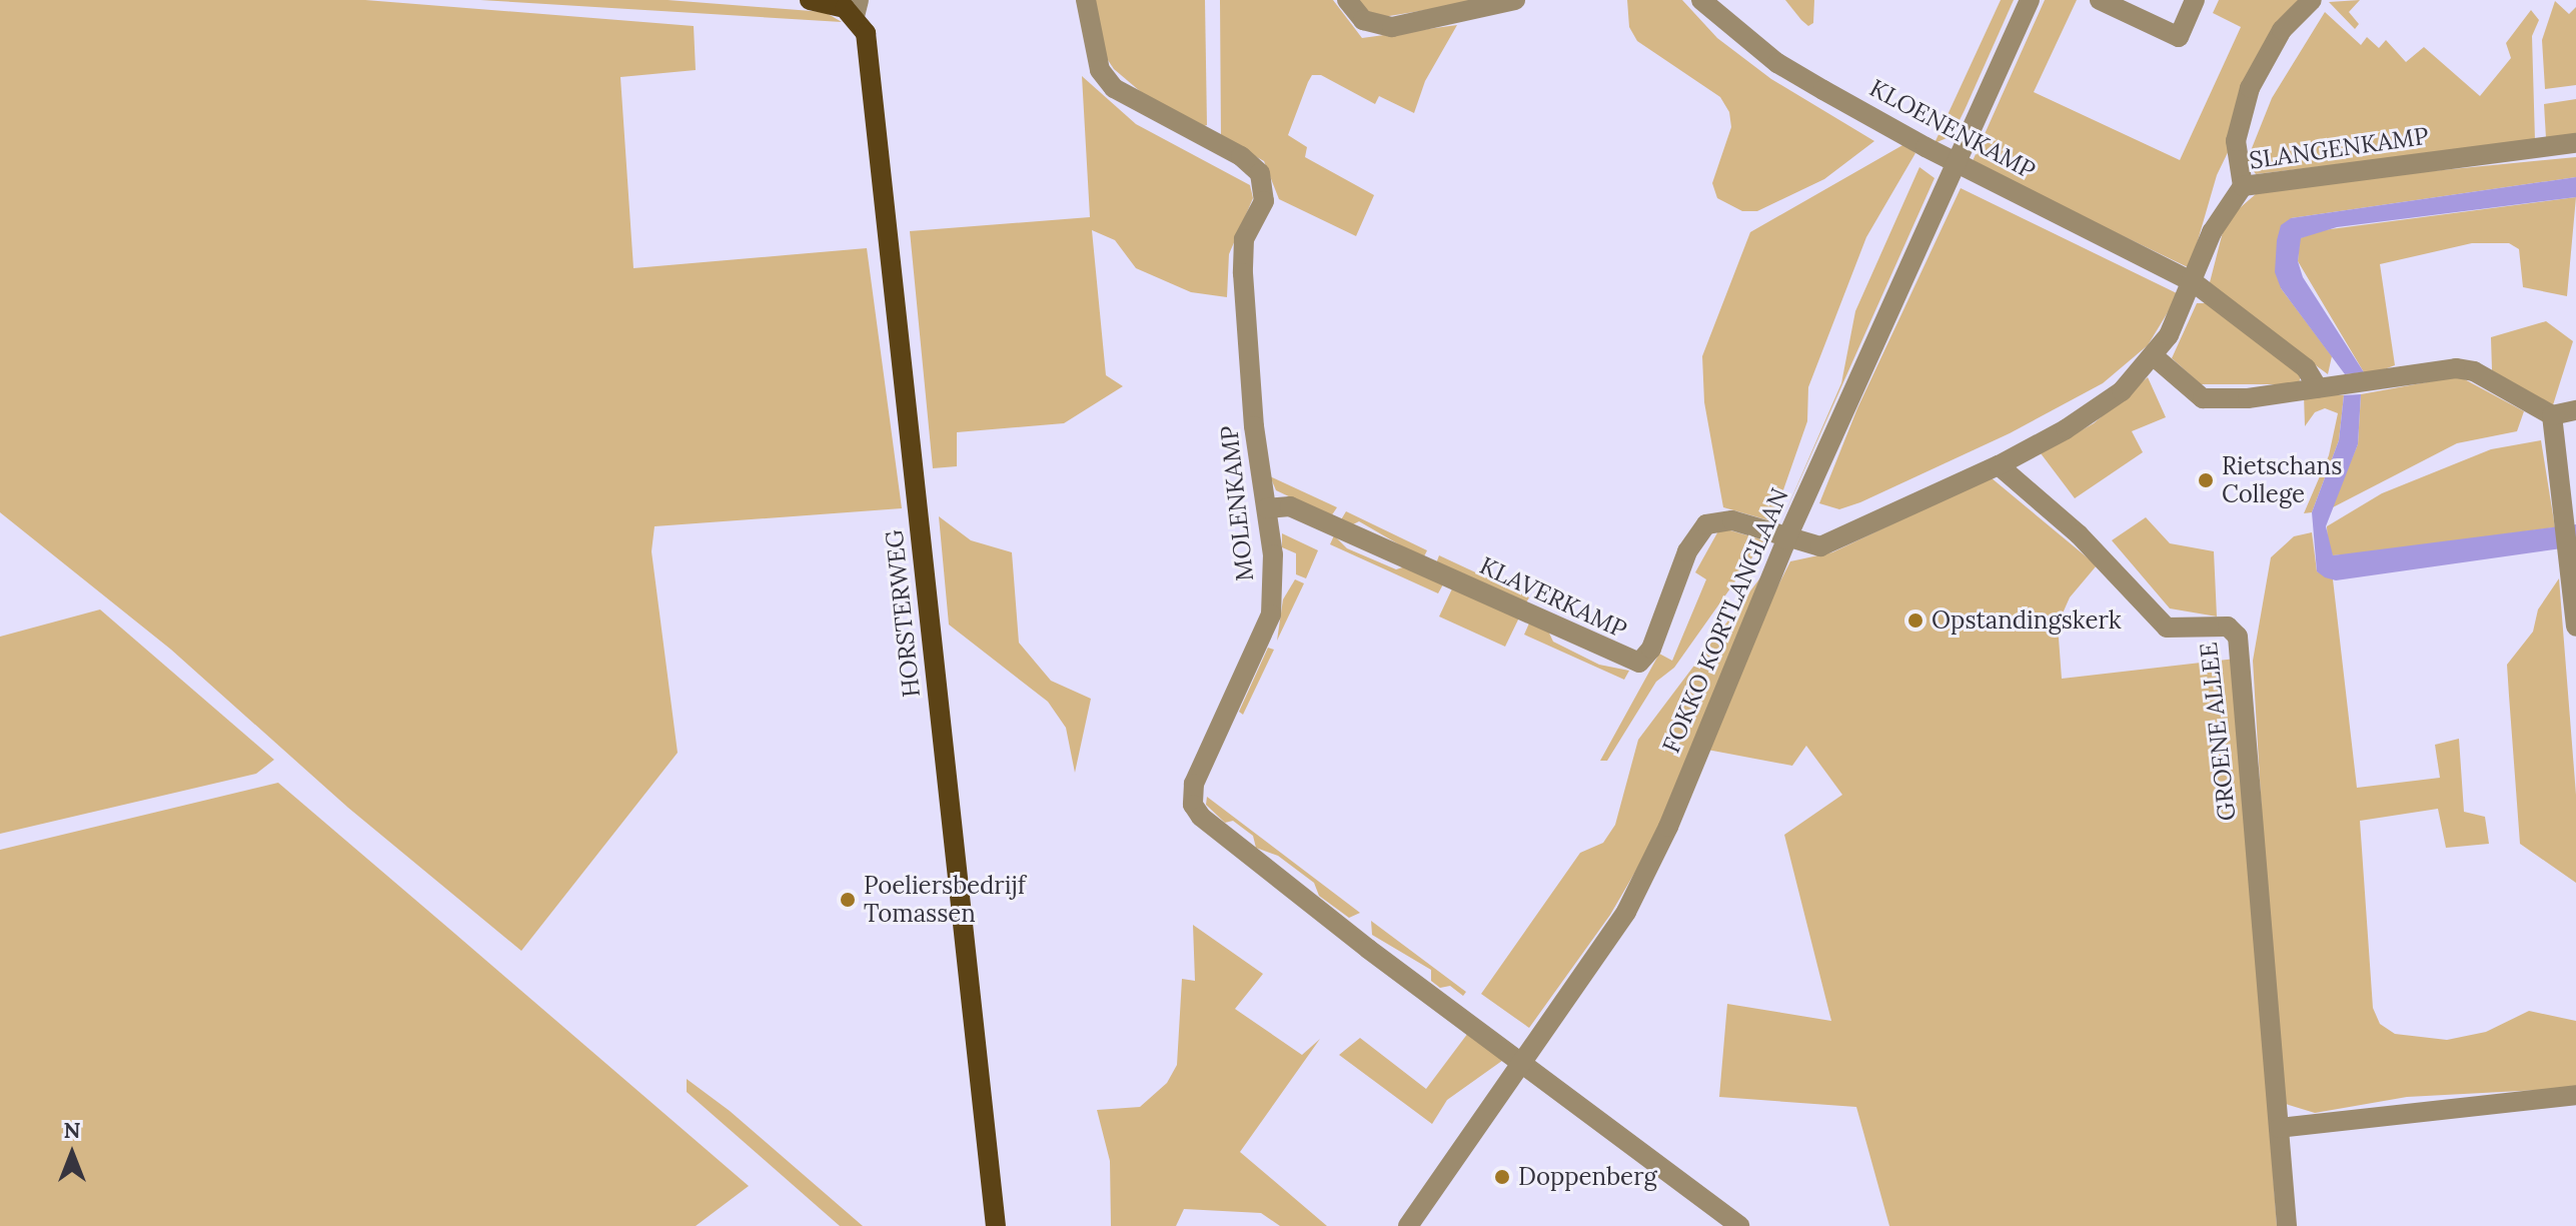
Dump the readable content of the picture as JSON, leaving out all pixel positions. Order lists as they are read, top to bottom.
{
  "streets": {
    "main road": ["HORSTERWEG"],
    "street": [
      "KLOENENKAMP",
      "SLANGENKAMP",
      "MOLENKAMP",
      "KLAVERKAMP",
      "FOKKO KORTLANGLAAN",
      "GROENE ALLEE"
    ]
  },
  "crossings": [
    ["KLOENENKAMP", "SLANGENKAMP"],
    ["KLOENENKAMP", "FOKKO KORTLANGLAAN"],
    ["SLANGENKAMP", "KLAVERKAMP"],
    ["SLANGENKAMP", "FOKKO KORTLANGLAAN"],
    ["SLANGENKAMP", "GROENE ALLEE"],
    ["MOLENKAMP", "KLAVERKAMP"],
    ["MOLENKAMP", "FOKKO KORTLANGLAAN"],
    ["KLAVERKAMP", "FOKKO KORTLANGLAAN"]
  ],
  "places": [
    "Rietschans College",
    "Opstandingskerk",
    "Poeliersbedrijf Tomassen",
    "Doppenberg"
  ],
  "north": "top"
}
